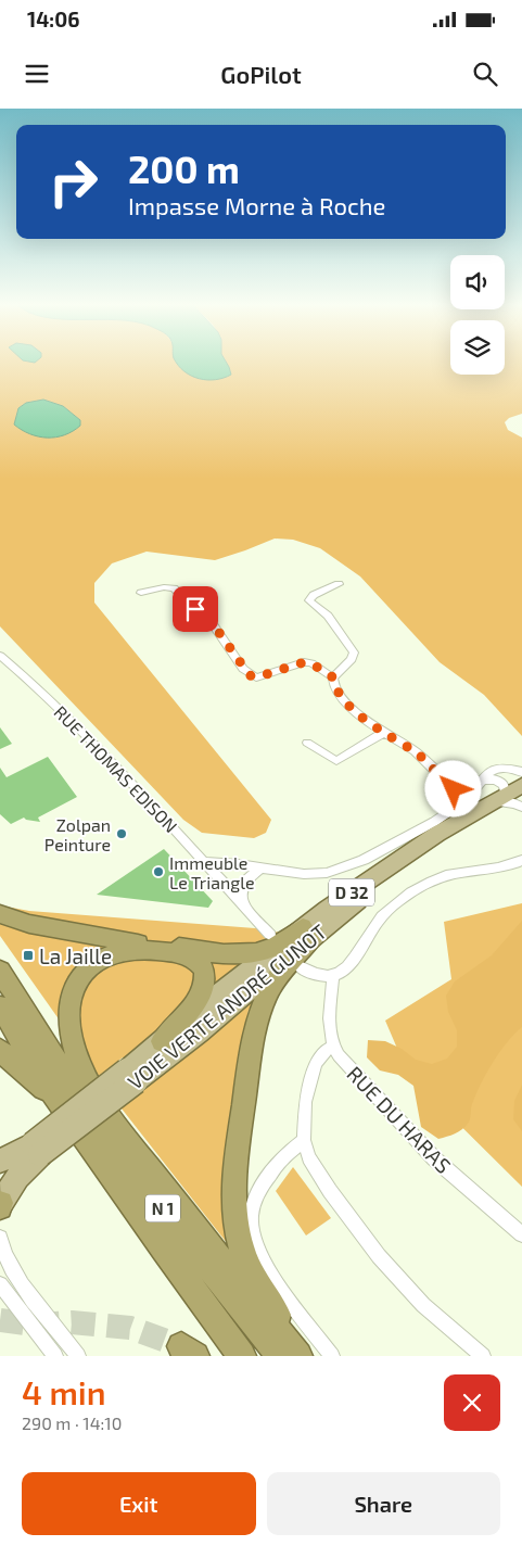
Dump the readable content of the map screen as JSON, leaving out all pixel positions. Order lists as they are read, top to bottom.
{
  "streets": {
    "highway": ["N 1"],
    "main road": ["D 32", "VOIE VERTE ANDRÉ GUNOT"],
    "street": ["RUE THOMAS EDISON", "RUE DU HARAS"]
  },
  "places": {
    "other": ["Zolpan Peinture", "Immeuble Le Triangle"],
    "transit": ["La Jaille"]
  },
  "page": {
    "status": "14:06",
    "header": "GoPilot",
    "turn": ["200 m", "Impasse Morne à Roche"],
    "heading": ["4 min", "290 m · 14:10"],
    "buttons": ["Exit", "Share"]
  }
}
